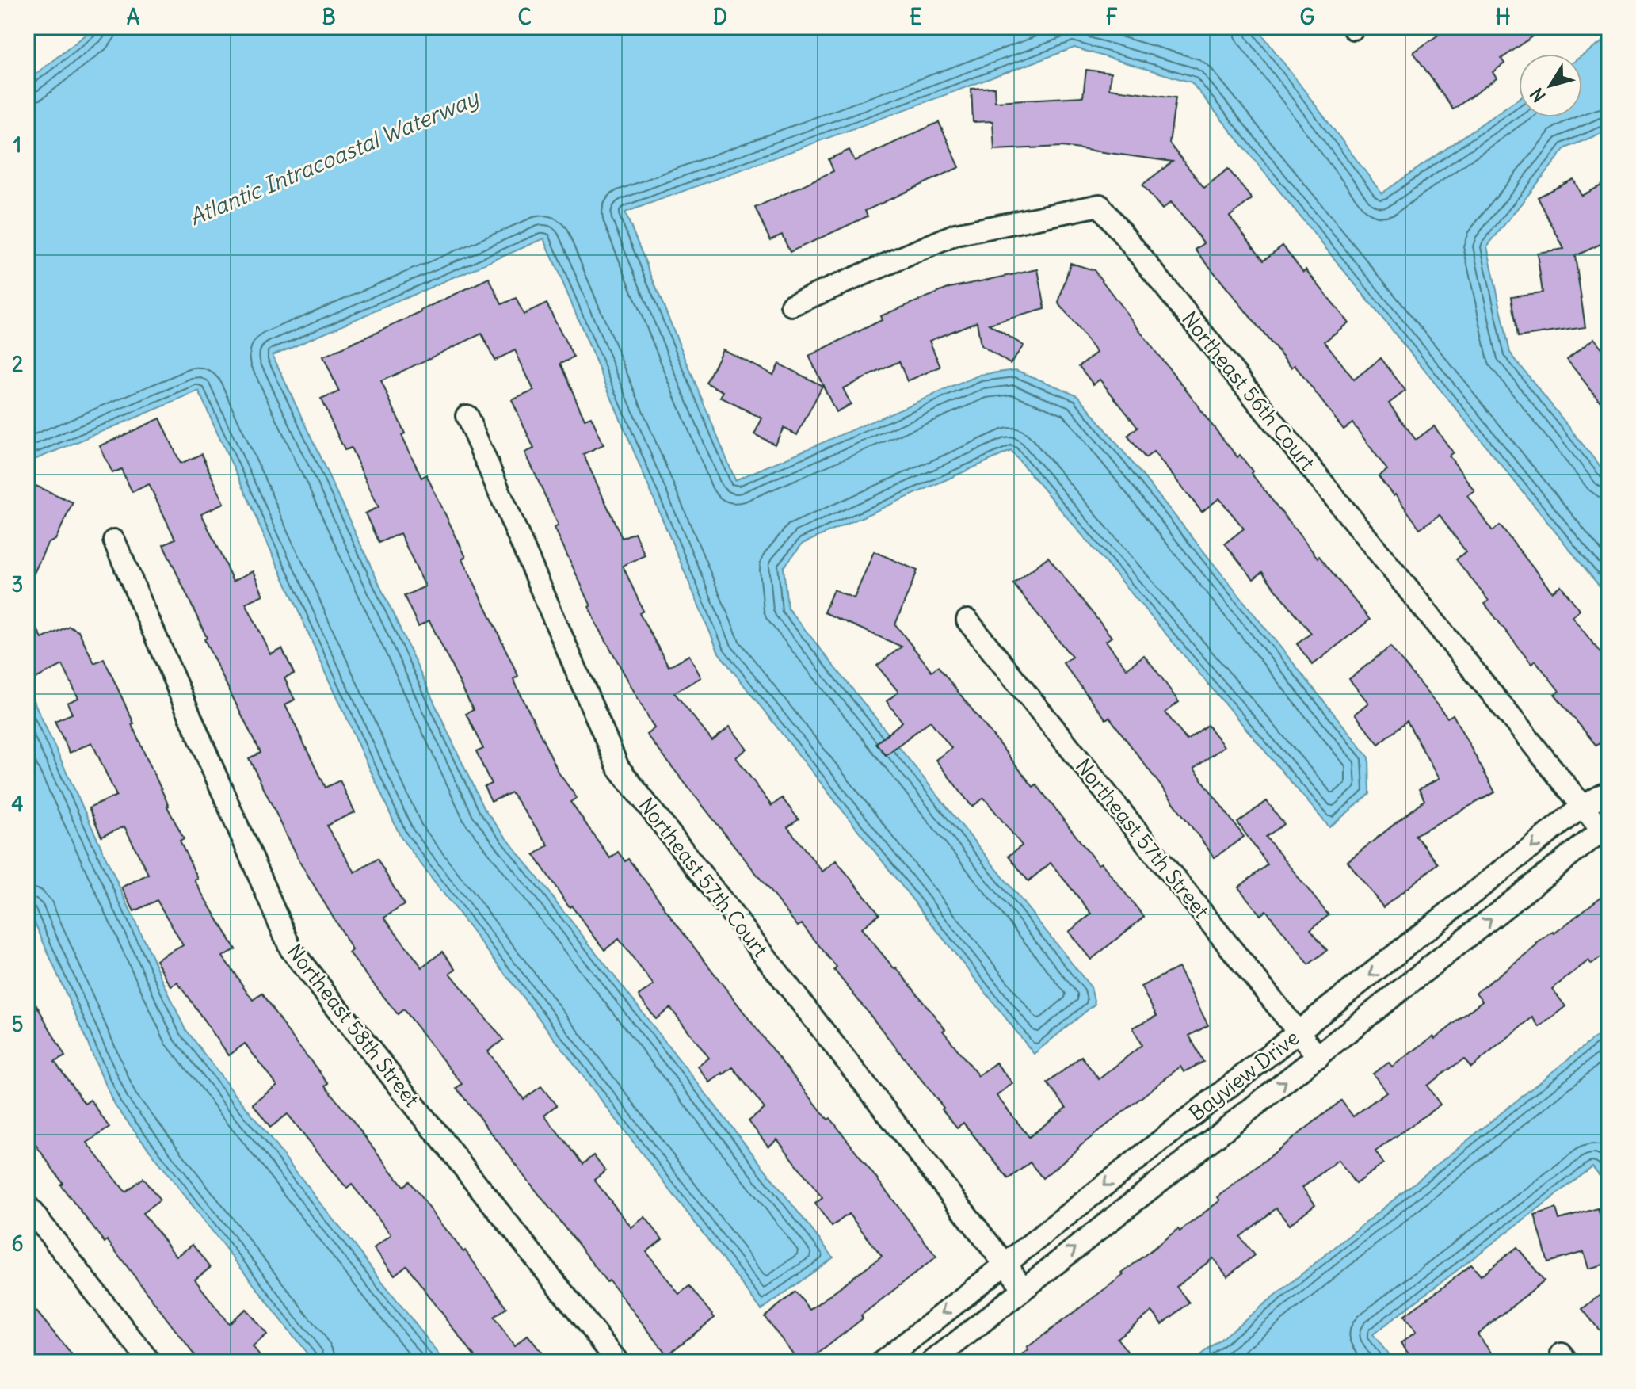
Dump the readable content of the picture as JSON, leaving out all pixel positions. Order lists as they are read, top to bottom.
{
  "streets": {
    "street": [
      "Northeast 56th Court",
      "Northeast 57th Street",
      "Northeast 57th Court",
      "Northeast 58th Street",
      "Bayview Drive"
    ]
  },
  "crossings": [
    ["Northeast 56th Court", "Bayview Drive"],
    ["Northeast 57th Street", "Bayview Drive"],
    ["Northeast 57th Court", "Bayview Drive"]
  ],
  "water": ["Atlantic Intracoastal Waterway"],
  "north": "bottom left",
  "grid": {
    "columns": [
      "A",
      "B",
      "C",
      "D",
      "E",
      "F",
      "G",
      "H"
    ],
    "rows": [
      "1",
      "2",
      "3",
      "4",
      "5",
      "6"
    ]
  }
}
